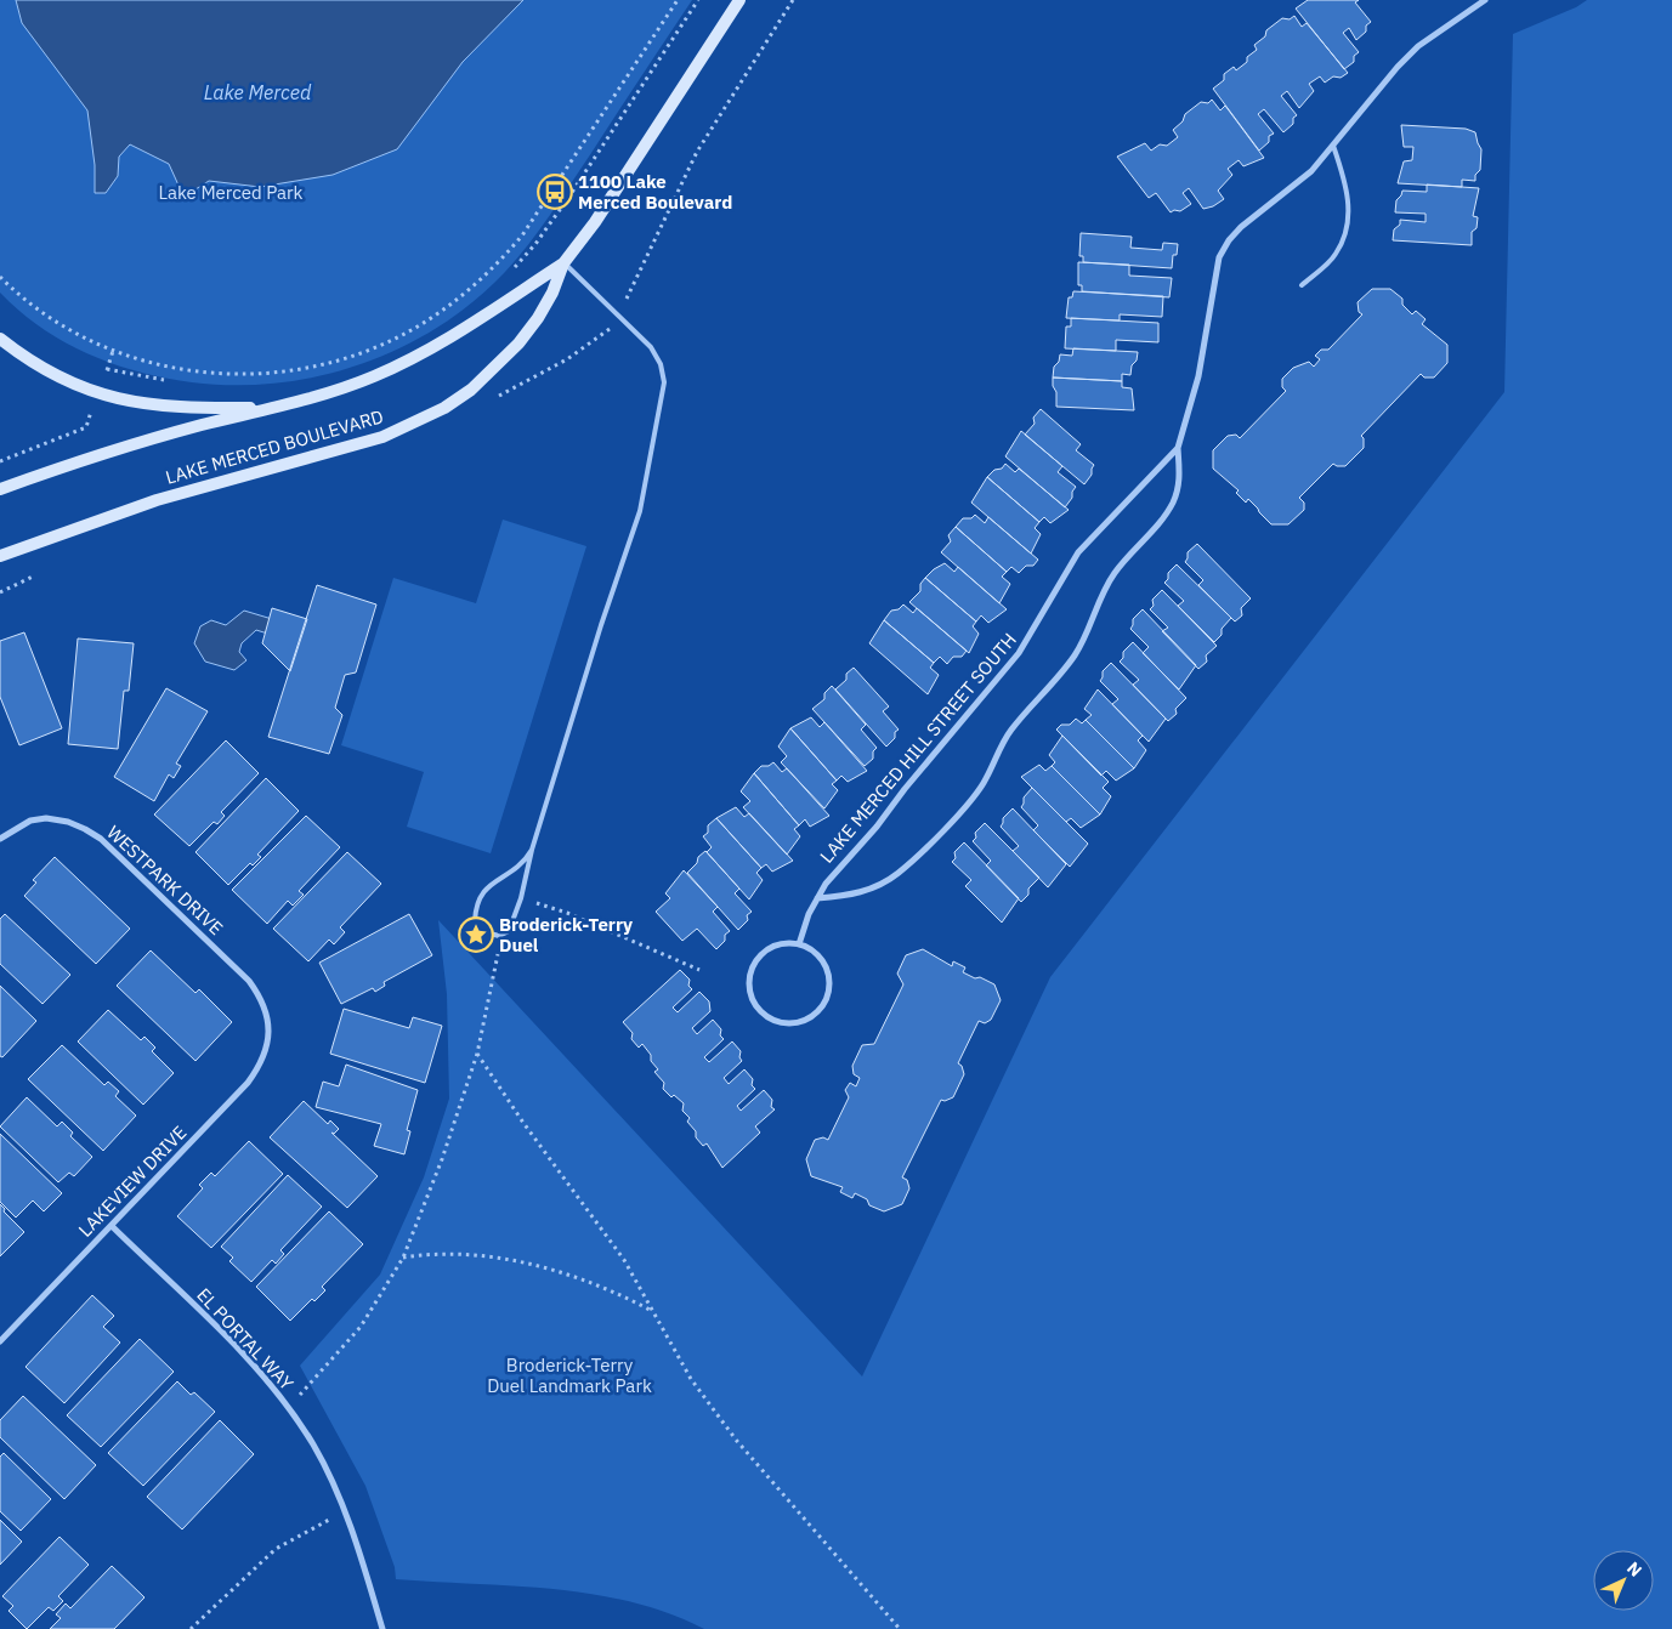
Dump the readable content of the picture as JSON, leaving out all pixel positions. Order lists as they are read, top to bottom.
{
  "streets": {
    "main road": ["LAKE MERCED BOULEVARD"],
    "street": [
      "LAKE MERCED HILL STREET SOUTH",
      "WESTPARK DRIVE",
      "LAKEVIEW DRIVE",
      "EL PORTAL WAY"
    ]
  },
  "crossings": [
    ["WESTPARK DRIVE", "LAKEVIEW DRIVE"],
    ["LAKEVIEW DRIVE", "EL PORTAL WAY"]
  ],
  "water": ["Lake Merced"],
  "parks": ["Lake Merced Park", "Broderick-Terry Duel Landmark Park"],
  "places": {
    "bus stop": ["1100 Lake Merced Boulevard"],
    "place": ["Broderick-Terry Duel"]
  },
  "north": "top right"
}
